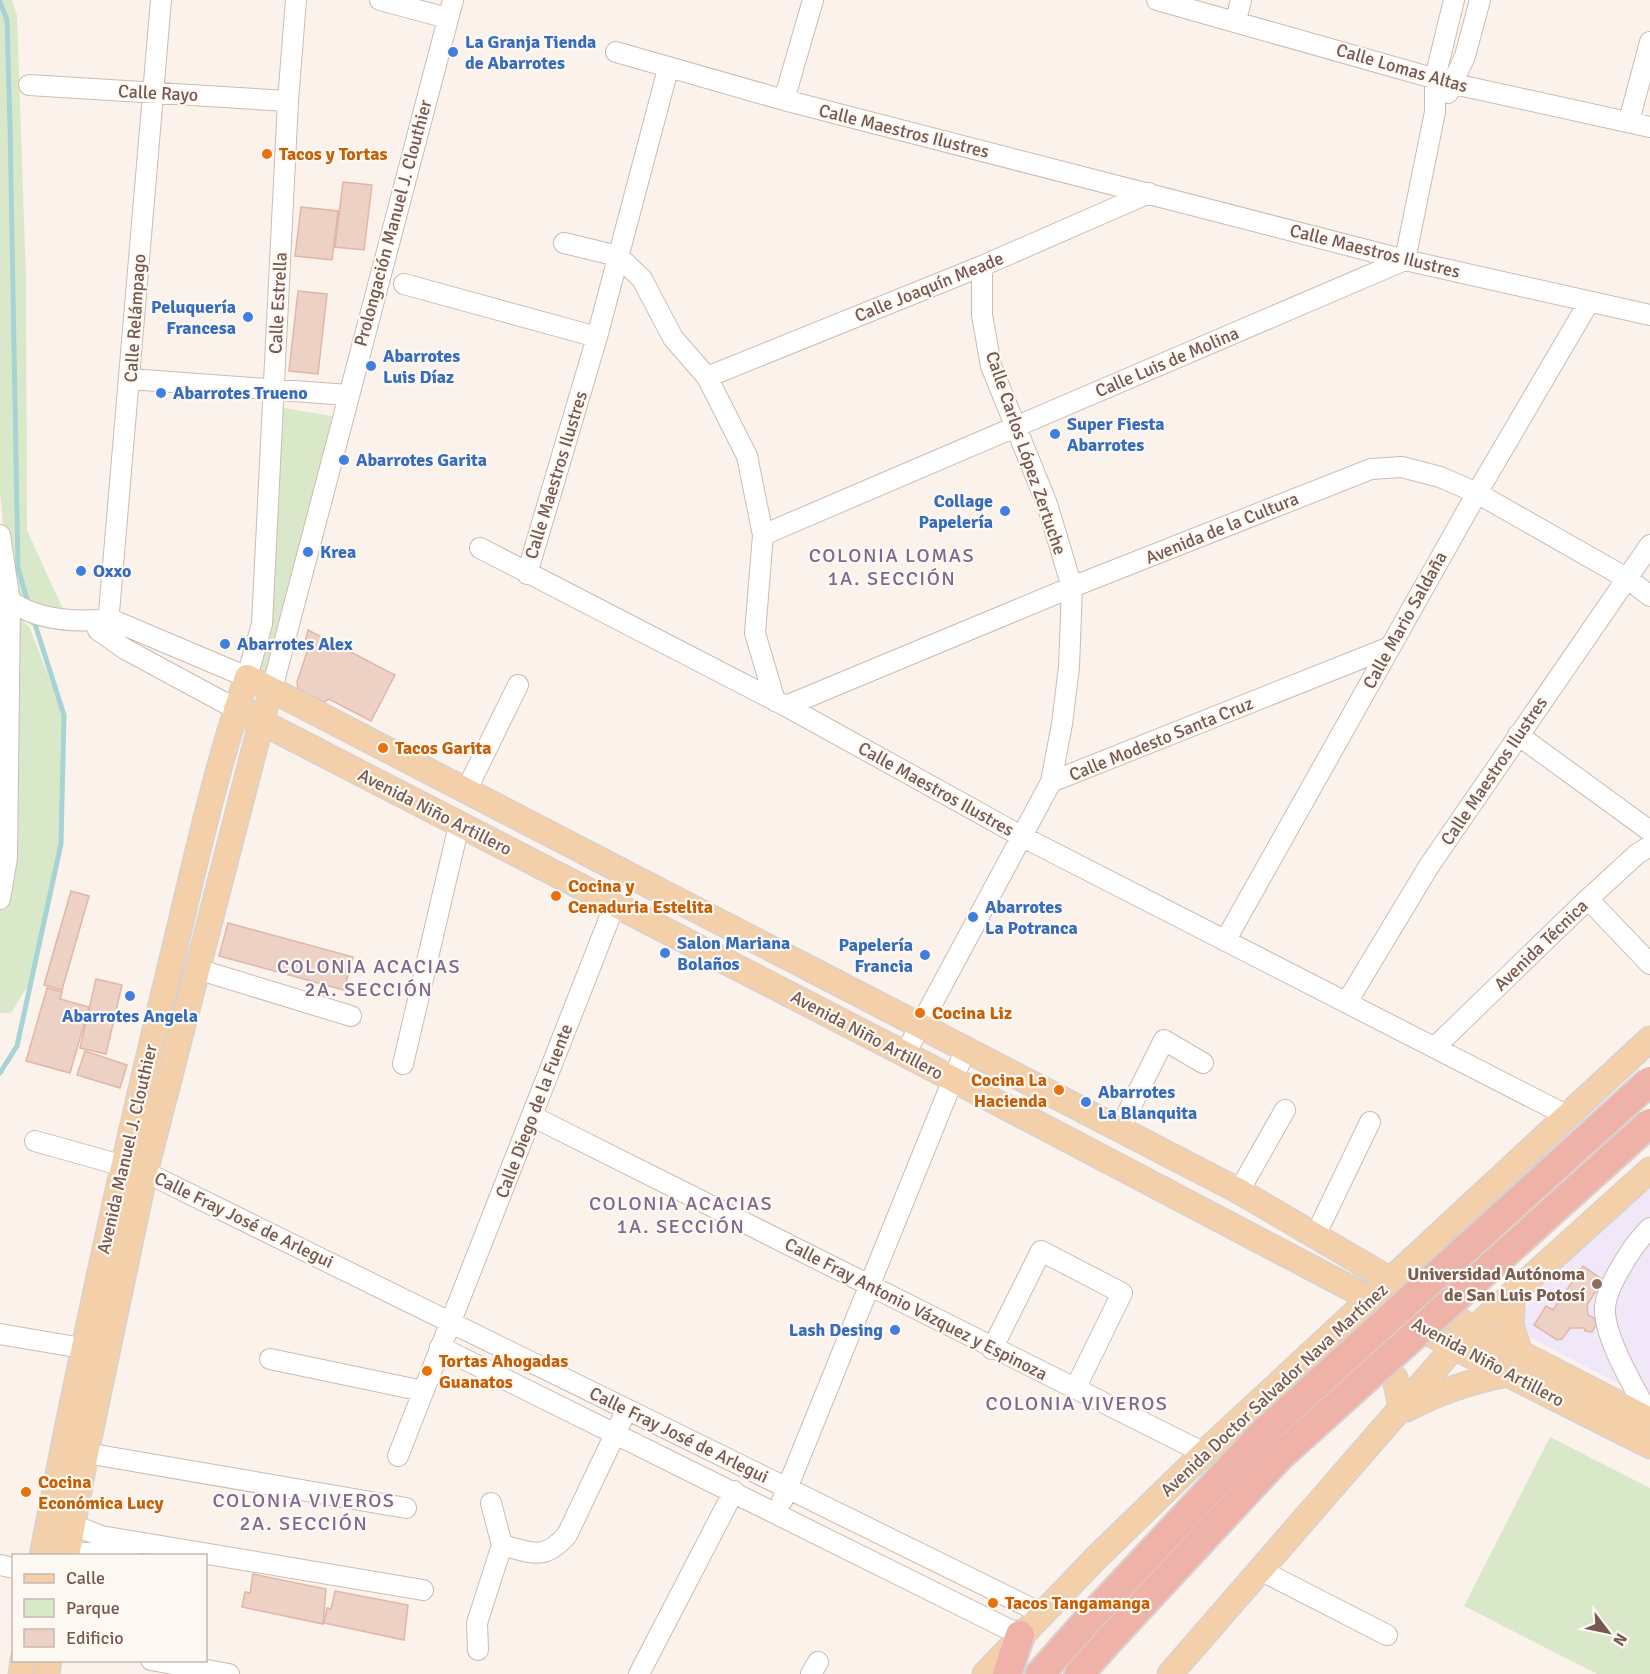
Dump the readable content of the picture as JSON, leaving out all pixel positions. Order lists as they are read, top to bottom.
{
  "streets": {
    "highway": ["Avenida Doctor Salvador Nava Martínez"],
    "main road": ["Avenida Niño Artillero", "Avenida Manuel J. Clouthier"],
    "street": [
      "Calle Lomas Altas",
      "Calle Rayo",
      "Calle Maestros Ilustres",
      "Prolongación Manuel J. Clouthier",
      "Calle Joaquín Meade",
      "Calle Estrella",
      "Calle Relámpago",
      "Calle Luis de Molina",
      "Calle Carlos López Zertuche",
      "Avenida de la Cultura",
      "Calle Mario Saldaña",
      "Calle Modesto Santa Cruz",
      "Avenida Técnica",
      "Calle Diego de la Fuente",
      "Calle Fray José de Arlegui",
      "Calle Fray Antonio Vázquez y Espinoza"
    ]
  },
  "crossings": [
    ["Calle Rayo", "Calle Estrella"],
    ["Calle Rayo", "Calle Relámpago"],
    ["Calle Maestros Ilustres", "Calle Joaquín Meade"],
    ["Calle Maestros Ilustres", "Calle Luis de Molina"],
    ["Calle Maestros Ilustres", "Avenida de la Cultura"],
    ["Calle Maestros Ilustres", "Calle Mario Saldaña"],
    ["Calle Maestros Ilustres", "Calle Modesto Santa Cruz"],
    ["Calle Maestros Ilustres", "Avenida Técnica"],
    ["Calle Maestros Ilustres", "Avenida Doctor Salvador Nava Martínez"],
    ["Prolongación Manuel J. Clouthier", "Avenida Niño Artillero"],
    ["Prolongación Manuel J. Clouthier", "Avenida Manuel J. Clouthier"],
    ["Calle Joaquín Meade", "Calle Carlos López Zertuche"],
    ["Calle Estrella", "Avenida Niño Artillero"],
    ["Calle Estrella", "Avenida Manuel J. Clouthier"],
    ["Calle Relámpago", "Avenida Niño Artillero"],
    ["Calle Luis de Molina", "Calle Carlos López Zertuche"],
    ["Calle Carlos López Zertuche", "Avenida de la Cultura"],
    ["Calle Carlos López Zertuche", "Calle Modesto Santa Cruz"],
    ["Avenida de la Cultura", "Calle Mario Saldaña"],
    ["Calle Mario Saldaña", "Calle Modesto Santa Cruz"],
    ["Calle Modesto Santa Cruz", "Avenida Niño Artillero"],
    ["Avenida Niño Artillero", "Calle Diego de la Fuente"],
    ["Avenida Niño Artillero", "Avenida Manuel J. Clouthier"],
    ["Avenida Niño Artillero", "Avenida Doctor Salvador Nava Martínez"],
    ["Calle Diego de la Fuente", "Calle Fray José de Arlegui"],
    ["Calle Diego de la Fuente", "Calle Fray Antonio Vázquez y Espinoza"],
    ["Avenida Manuel J. Clouthier", "Calle Fray José de Arlegui"],
    ["Calle Fray José de Arlegui", "Avenida Doctor Salvador Nava Martínez"],
    ["Calle Fray Antonio Vázquez y Espinoza", "Avenida Doctor Salvador Nava Martínez"]
  ],
  "districts": [
    "COLONIA LOMAS 1A. SECCIÓN",
    "COLONIA ACACIAS 2A. SECCIÓN",
    "COLONIA ACACIAS 1A. SECCIÓN",
    "COLONIA VIVEROS",
    "COLONIA VIVEROS 2A. SECCIÓN"
  ],
  "places": [
    "La Granja Tienda de Abarrotes",
    "Tacos y Tortas",
    "Peluquería Francesa",
    "Abarrotes Luis Díaz",
    "Abarrotes Trueno",
    "Super Fiesta Abarrotes",
    "Abarrotes Garita",
    "Collage Papelería",
    "Krea",
    "Oxxo",
    "Abarrotes Alex",
    "Tacos Garita",
    "Cocina y Cenaduria Estelita",
    "Abarrotes La Potranca",
    "Salon Mariana Bolaños",
    "Papelería Francia",
    "Abarrotes Angela",
    "Cocina Liz",
    "Cocina La Hacienda",
    "Abarrotes La Blanquita",
    "Universidad Autónoma de San Luis Potosí",
    "Lash Desing",
    "Tortas Ahogadas Guanatos",
    "Cocina Económica Lucy",
    "Tacos Tangamanga"
  ],
  "legend": ["Calle", "Parque", "Edificio"],
  "north": "bottom right"
}
